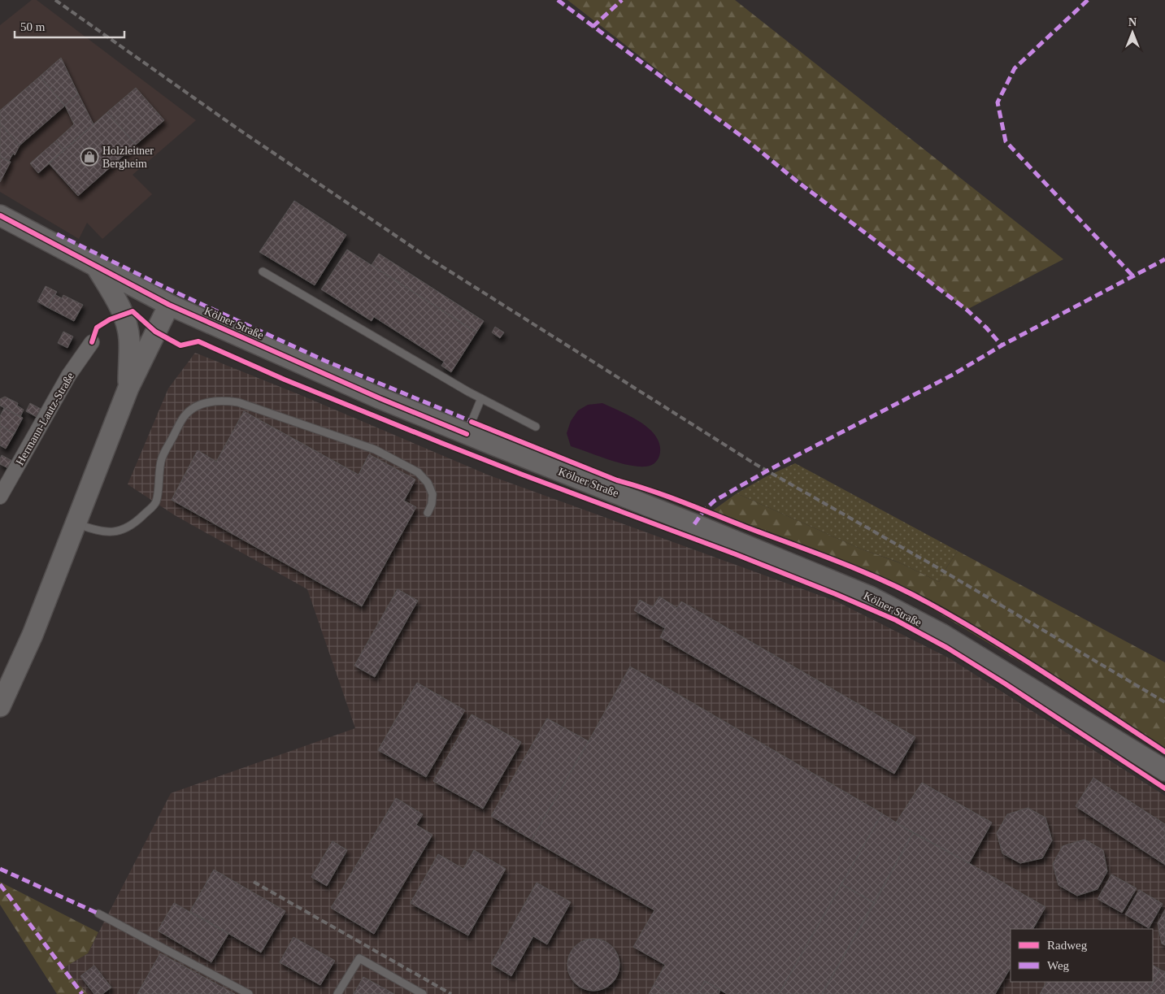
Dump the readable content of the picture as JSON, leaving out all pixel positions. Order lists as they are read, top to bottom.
{
  "streets": {
    "main road": ["Kölner Straße"],
    "street": ["Hermann-Lautz-Straße"]
  },
  "places": {
    "shop": ["Holzleitner Bergheim"]
  },
  "legend": ["Radweg", "Weg"],
  "scale_bar": "50 m",
  "north": "top"
}
